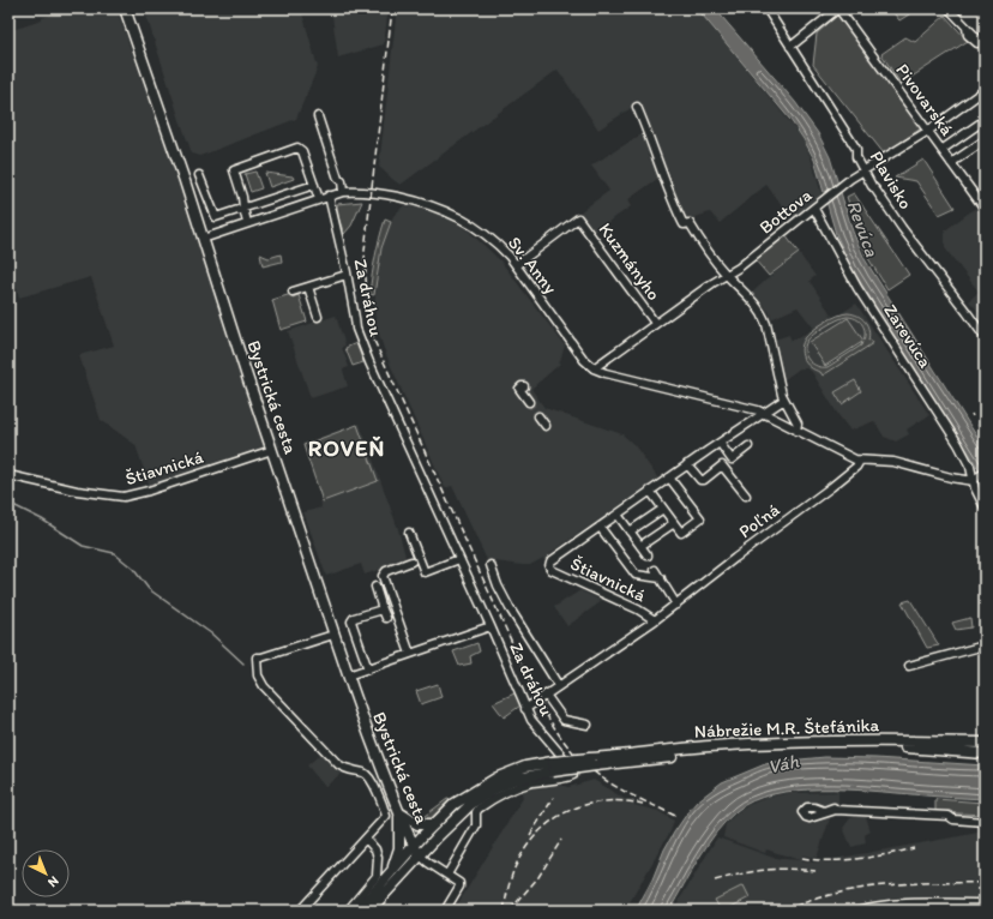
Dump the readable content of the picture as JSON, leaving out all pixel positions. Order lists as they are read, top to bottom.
{
  "streets": {
    "main road": ["Bystrická cesta", "Nábrežie M.R. Štefánika"],
    "street": [
      "Pivovarská",
      "Plavisko",
      "Bottova",
      "Kuzmányho",
      "Sv. Anny",
      "Za dráhou",
      "Zarevúca",
      "Štiavnická",
      "Poľná"
    ]
  },
  "crossings": [
    ["Pivovarská", "Bottova"],
    ["Plavisko", "Bottova"],
    ["Bottova", "Kuzmányho"],
    ["Bottova", "Sv. Anny"],
    ["Bottova", "Zarevúca"],
    ["Kuzmányho", "Sv. Anny"],
    ["Za dráhou", "Poľná"],
    ["Bystrická cesta", "Štiavnická"],
    ["Štiavnická", "Poľná"]
  ],
  "districts": ["ROVEŇ"],
  "water": ["Revúca", "Váh"],
  "north": "bottom right"
}
